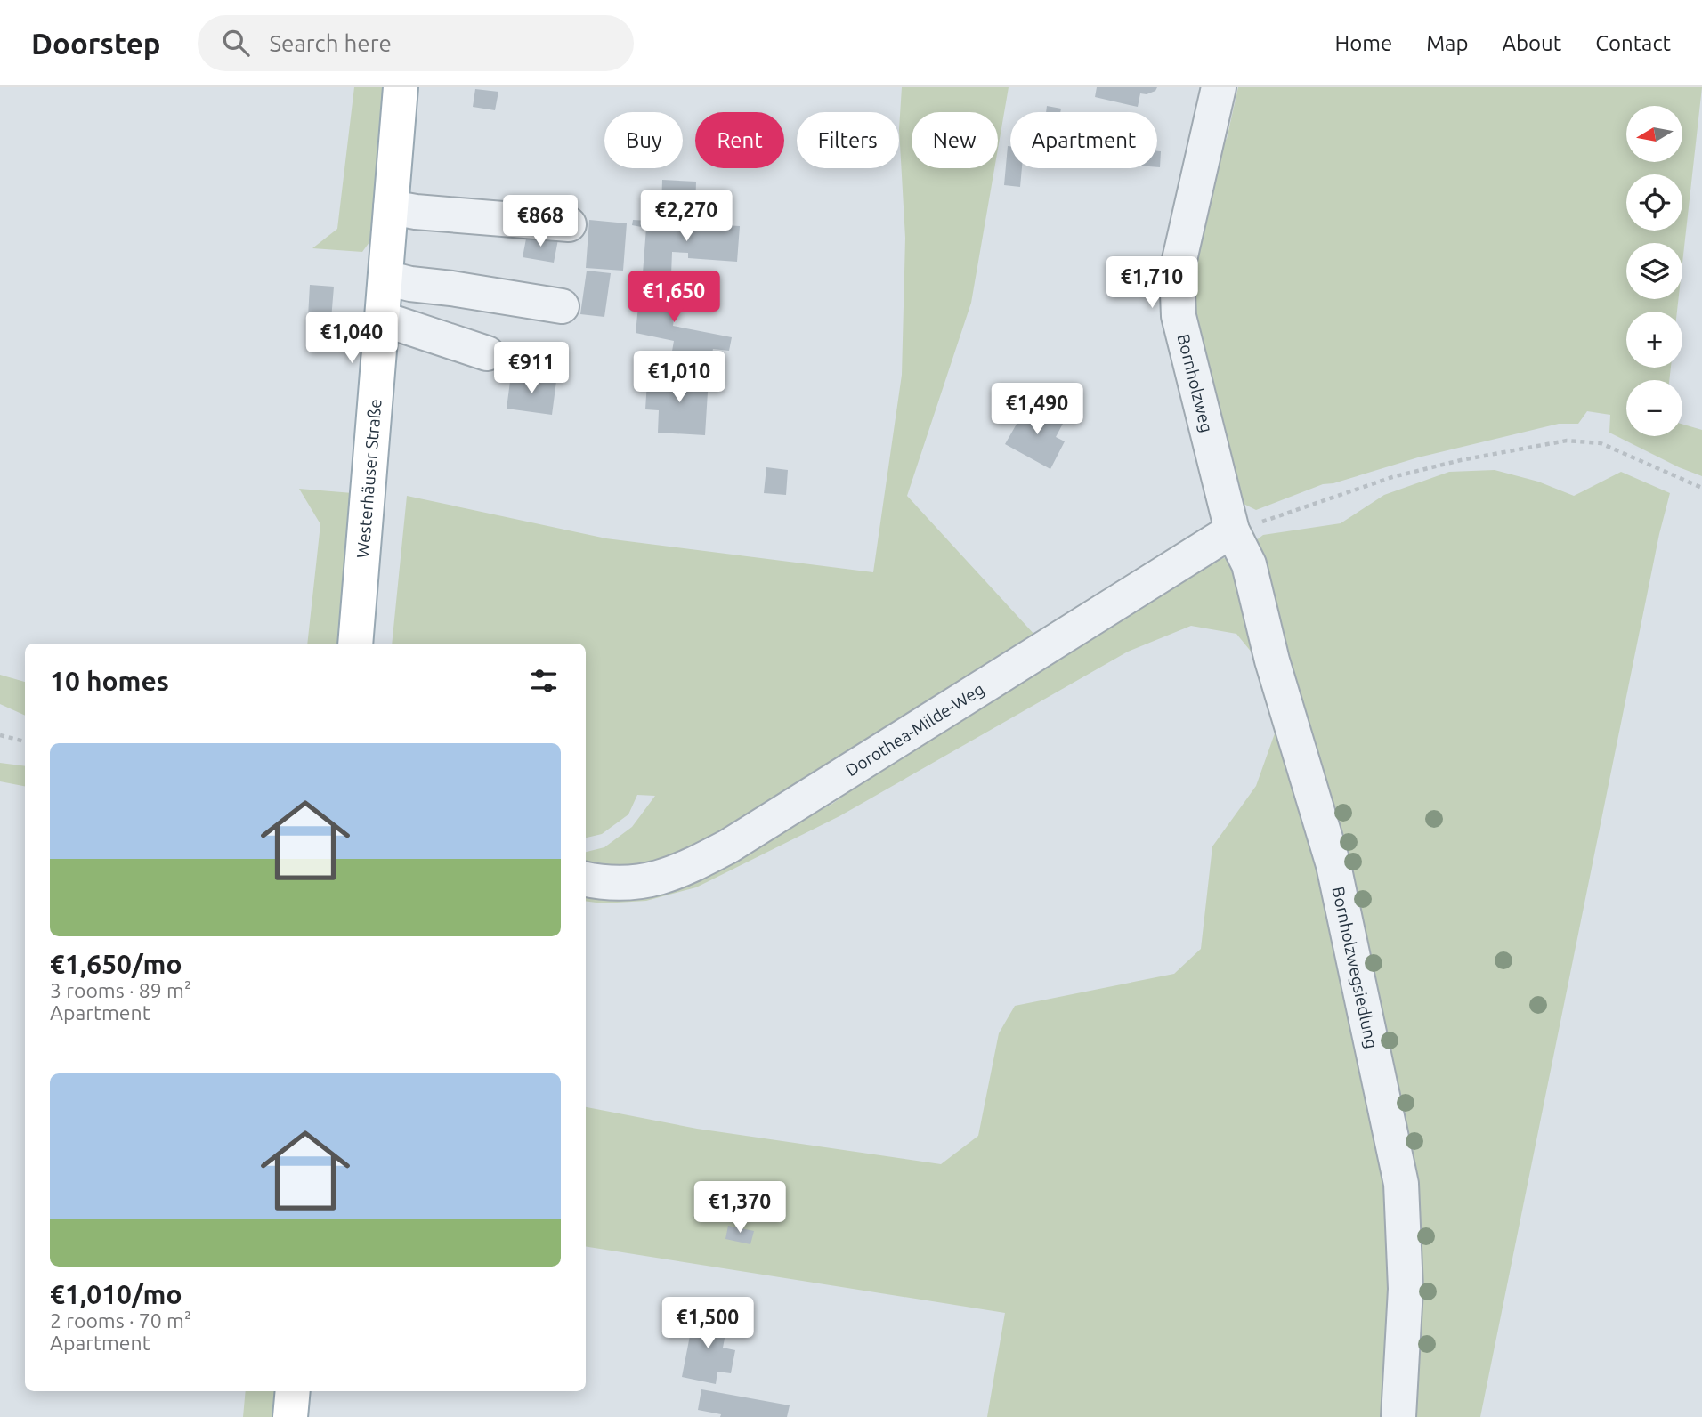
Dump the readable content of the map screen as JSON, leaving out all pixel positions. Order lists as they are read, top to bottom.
{
  "streets": {
    "main road": ["Westerhäuser Straße"],
    "street": ["Bornholzweg", "Dorothea-Milde-Weg", "Bornholzwegsiedlung"]
  },
  "crossings": [
    ["Bornholzweg", "Dorothea-Milde-Weg"],
    ["Bornholzweg", "Bornholzwegsiedlung"],
    ["Dorothea-Milde-Weg", "Bornholzwegsiedlung"]
  ],
  "north": "left",
  "page": {
    "header": "Doorstep",
    "search": "Search here",
    "nav": [
      "Home",
      "Map",
      "About",
      "Contact"
    ],
    "map_buttons": ["+", "−"],
    "chip": [
      "Buy",
      "Rent",
      "Filters",
      "New",
      "Apartment"
    ],
    "price": [
      "€2,270",
      "€868",
      "€1,710",
      "€1,650",
      "€1,040",
      "€911",
      "€1,010",
      "€1,490",
      "€1,370",
      "€1,500"
    ],
    "heading": "10 homes",
    "list": [
      {
        "name": "€1,650/mo",
        "note": "3 rooms · 89 m² · Apartment"
      },
      {
        "name": "€1,010/mo",
        "note": "2 rooms · 70 m² · Apartment"
      }
    ]
  }
}
